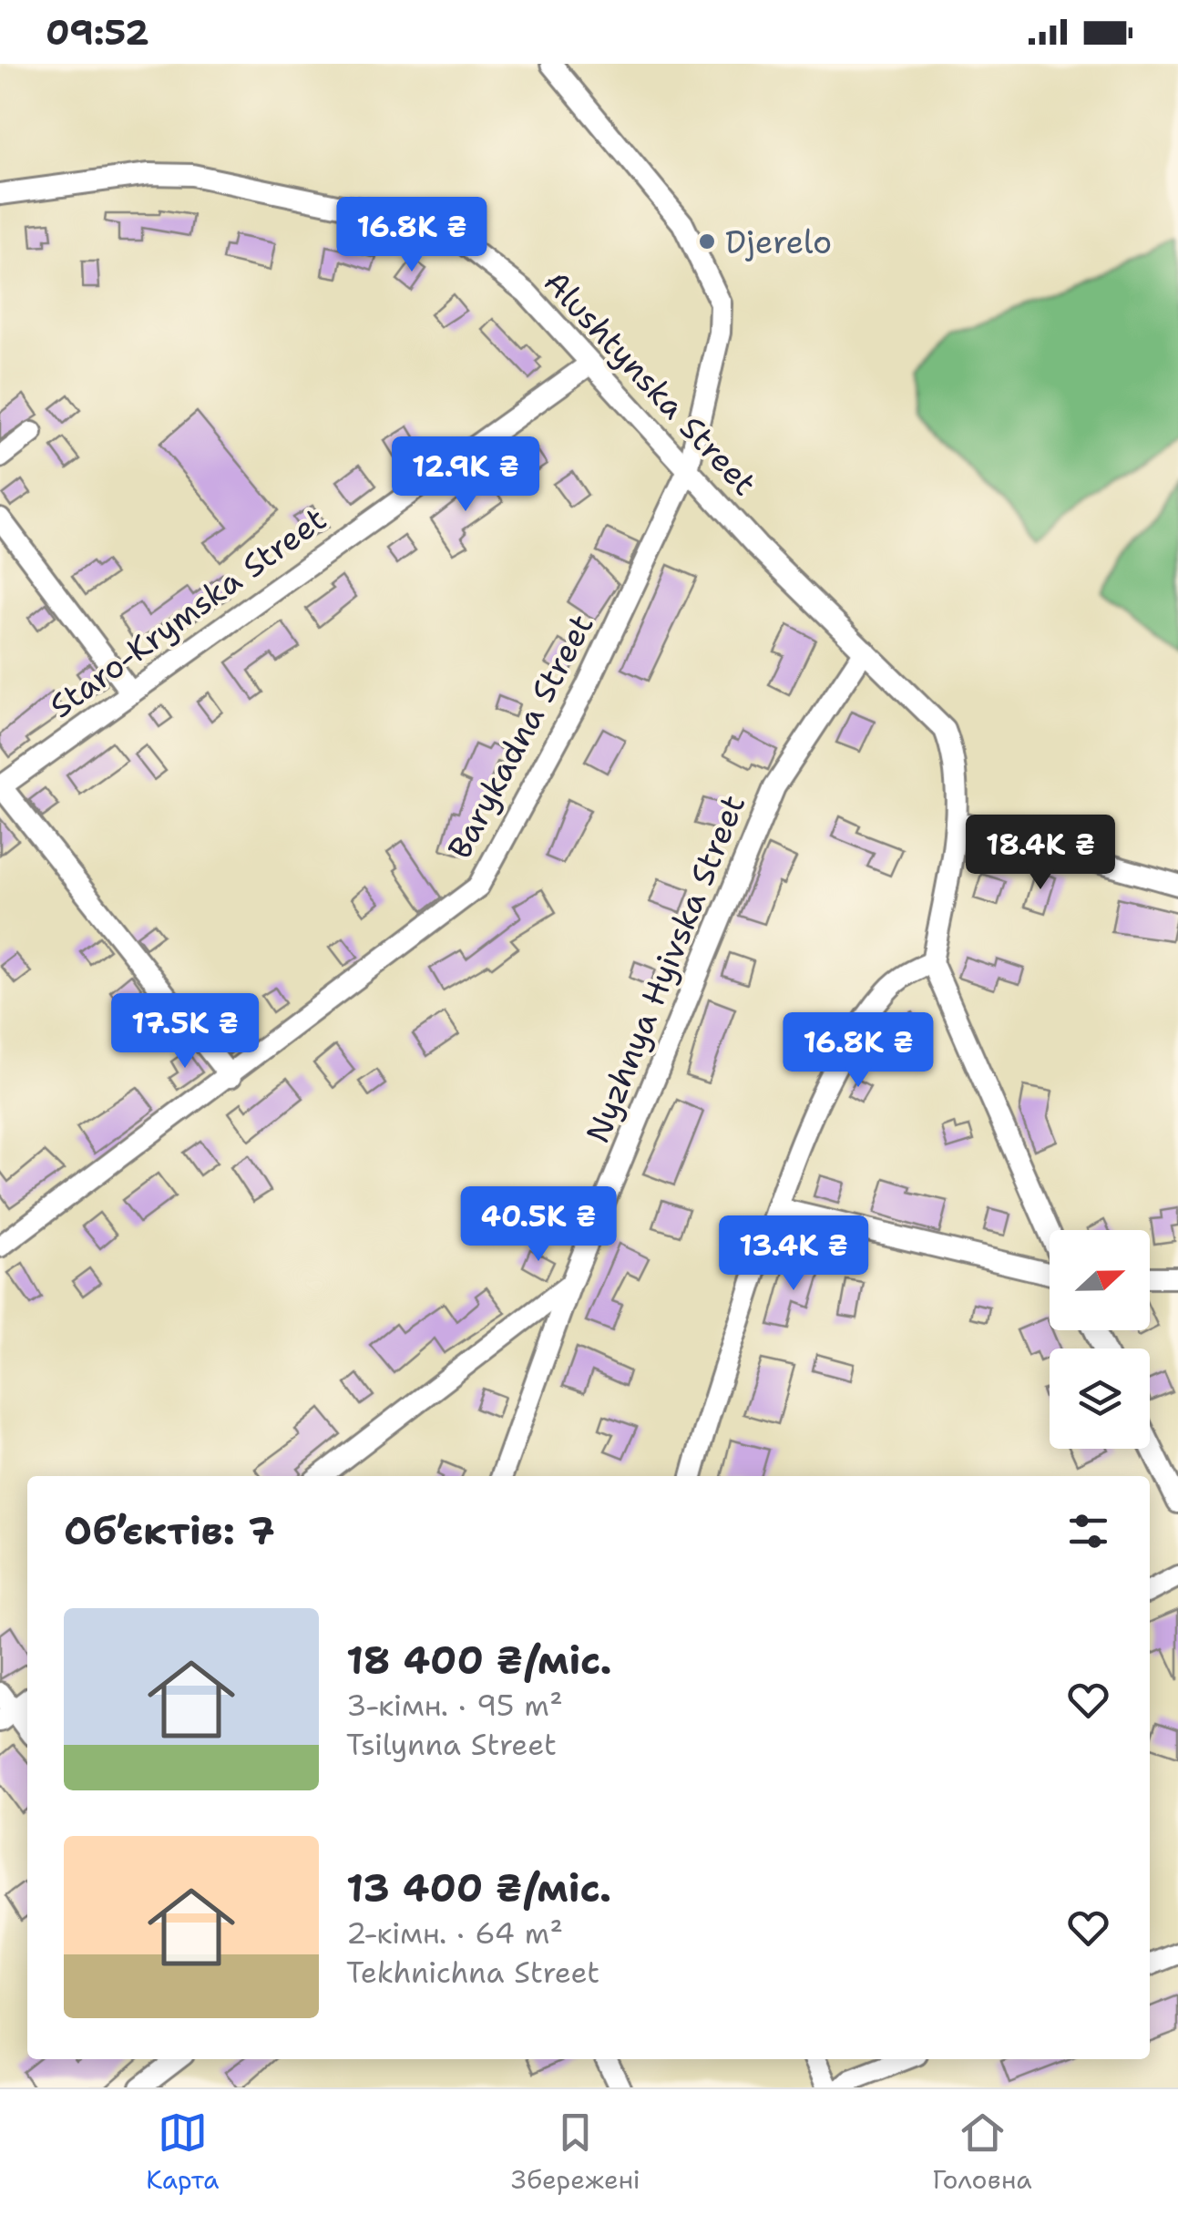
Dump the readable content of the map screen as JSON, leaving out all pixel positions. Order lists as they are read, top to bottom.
{
  "streets": {
    "street": [
      "Alushtynska Street",
      "Staro-Krymska Street",
      "Barykadna Street",
      "Nyzhnya Hyivska Street"
    ]
  },
  "crossings": [
    ["Alushtynska Street", "Staro-Krymska Street"],
    ["Alushtynska Street", "Barykadna Street"],
    ["Alushtynska Street", "Nyzhnya Hyivska Street"]
  ],
  "places": ["Djerelo"],
  "north": "right",
  "page": {
    "status": "09:52",
    "price": [
      "16.8K ₴",
      "12.9K ₴",
      "18.4K ₴",
      "17.5K ₴",
      "16.8K ₴",
      "40.5K ₴",
      "13.4K ₴"
    ],
    "heading": "Об’єктів: 7",
    "list": [
      {
        "name": "18 400 ₴/міс.",
        "note": "3-кімн. · 95 m² · Tsilynna Street"
      },
      {
        "name": "13 400 ₴/міс.",
        "note": "2-кімн. · 64 m² · Tekhnichna Street"
      }
    ],
    "tabs": ["Карта", "Збережені", "Головна"]
  }
}
